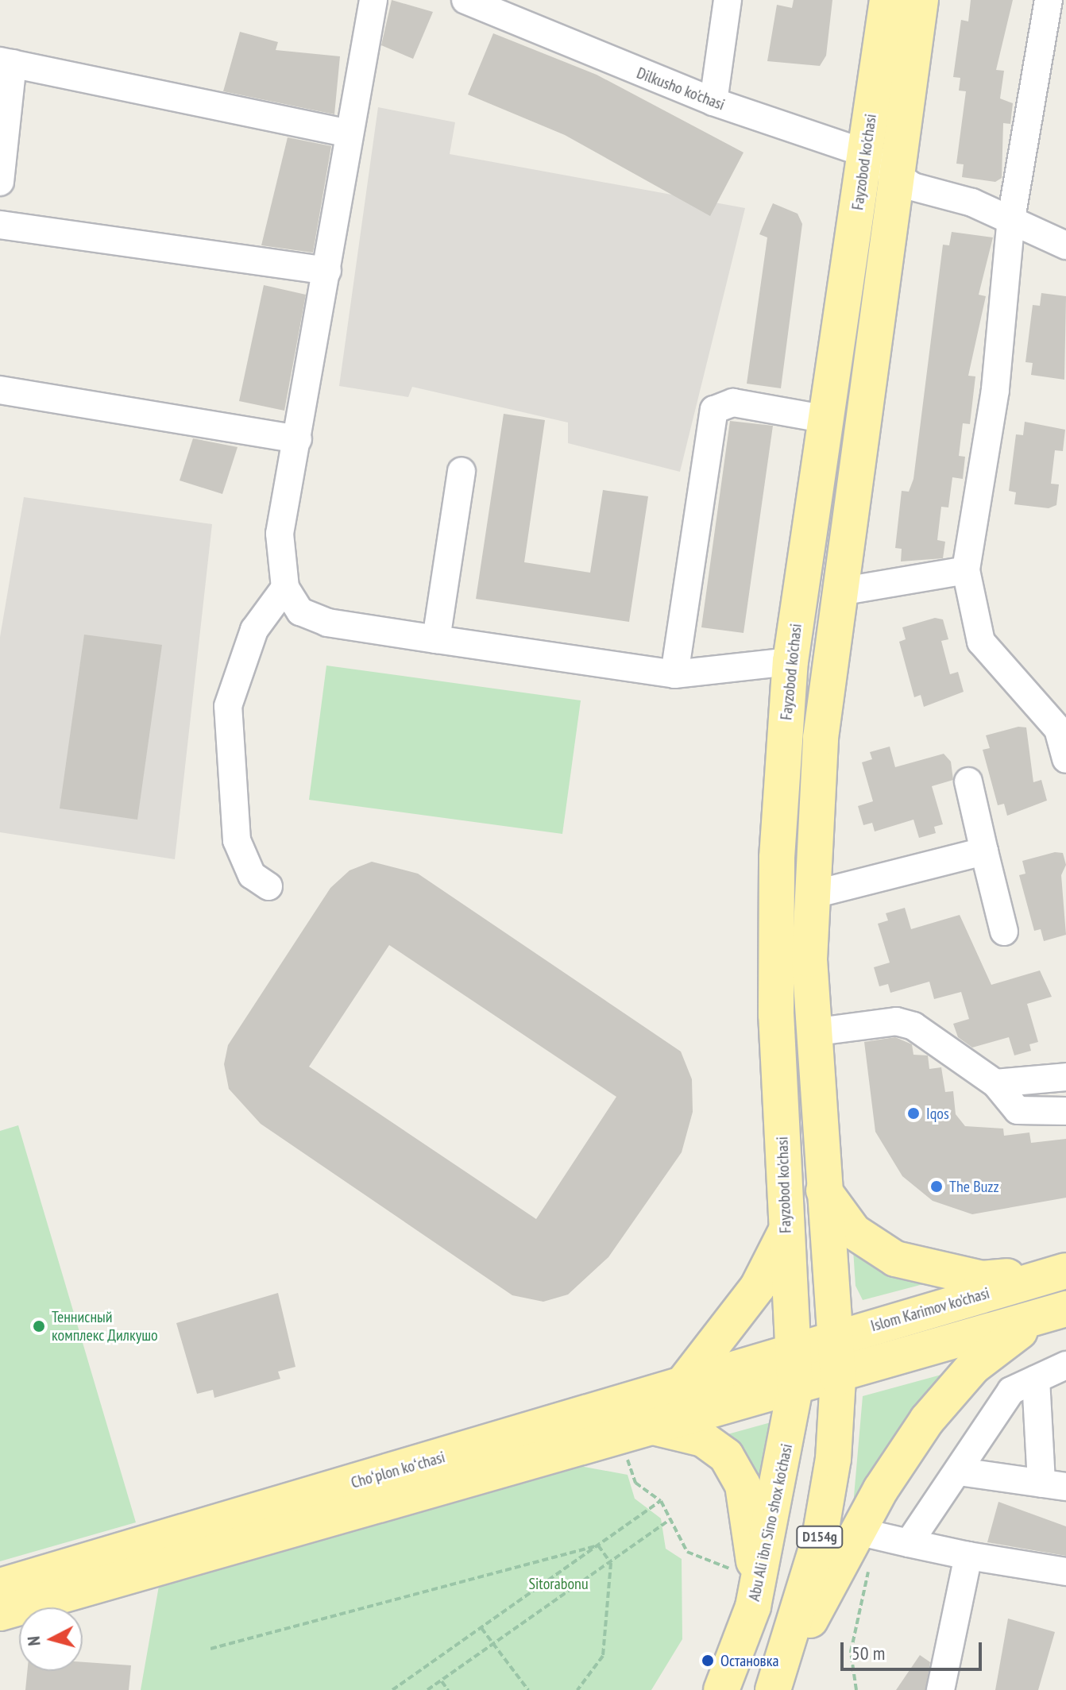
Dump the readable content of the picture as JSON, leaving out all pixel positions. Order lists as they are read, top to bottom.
{
  "streets": {
    "main road": [
      "Fayzobod ko'chasi",
      "Islom Karimov ko'chasi",
      "Choʻplon koʻchasi",
      "Abu Ali ibn Sino shox ko'chasi",
      "D154g"
    ],
    "street": ["Dilkusho ko'chasi"]
  },
  "crossings": [
    ["Dilkusho ko'chasi", "Fayzobod ko'chasi"],
    ["Fayzobod ko'chasi", "Islom Karimov ko'chasi"],
    ["Fayzobod ko'chasi", "Choʻplon koʻchasi"],
    ["Fayzobod ko'chasi", "Abu Ali ibn Sino shox ko'chasi"],
    ["Islom Karimov ko'chasi", "Choʻplon koʻchasi"],
    ["Islom Karimov ko'chasi", "Abu Ali ibn Sino shox ko'chasi"],
    ["Islom Karimov ko'chasi", "D154g"],
    ["Choʻplon koʻchasi", "Abu Ali ibn Sino shox ko'chasi"],
    ["Choʻplon koʻchasi", "D154g"]
  ],
  "parks": ["Sitorabonu"],
  "places": [
    "Iqos",
    "The Buzz",
    "Теннисный комплекс Дилкушо",
    "Остановка"
  ],
  "scale_bar": "50 m",
  "north": "left"
}
